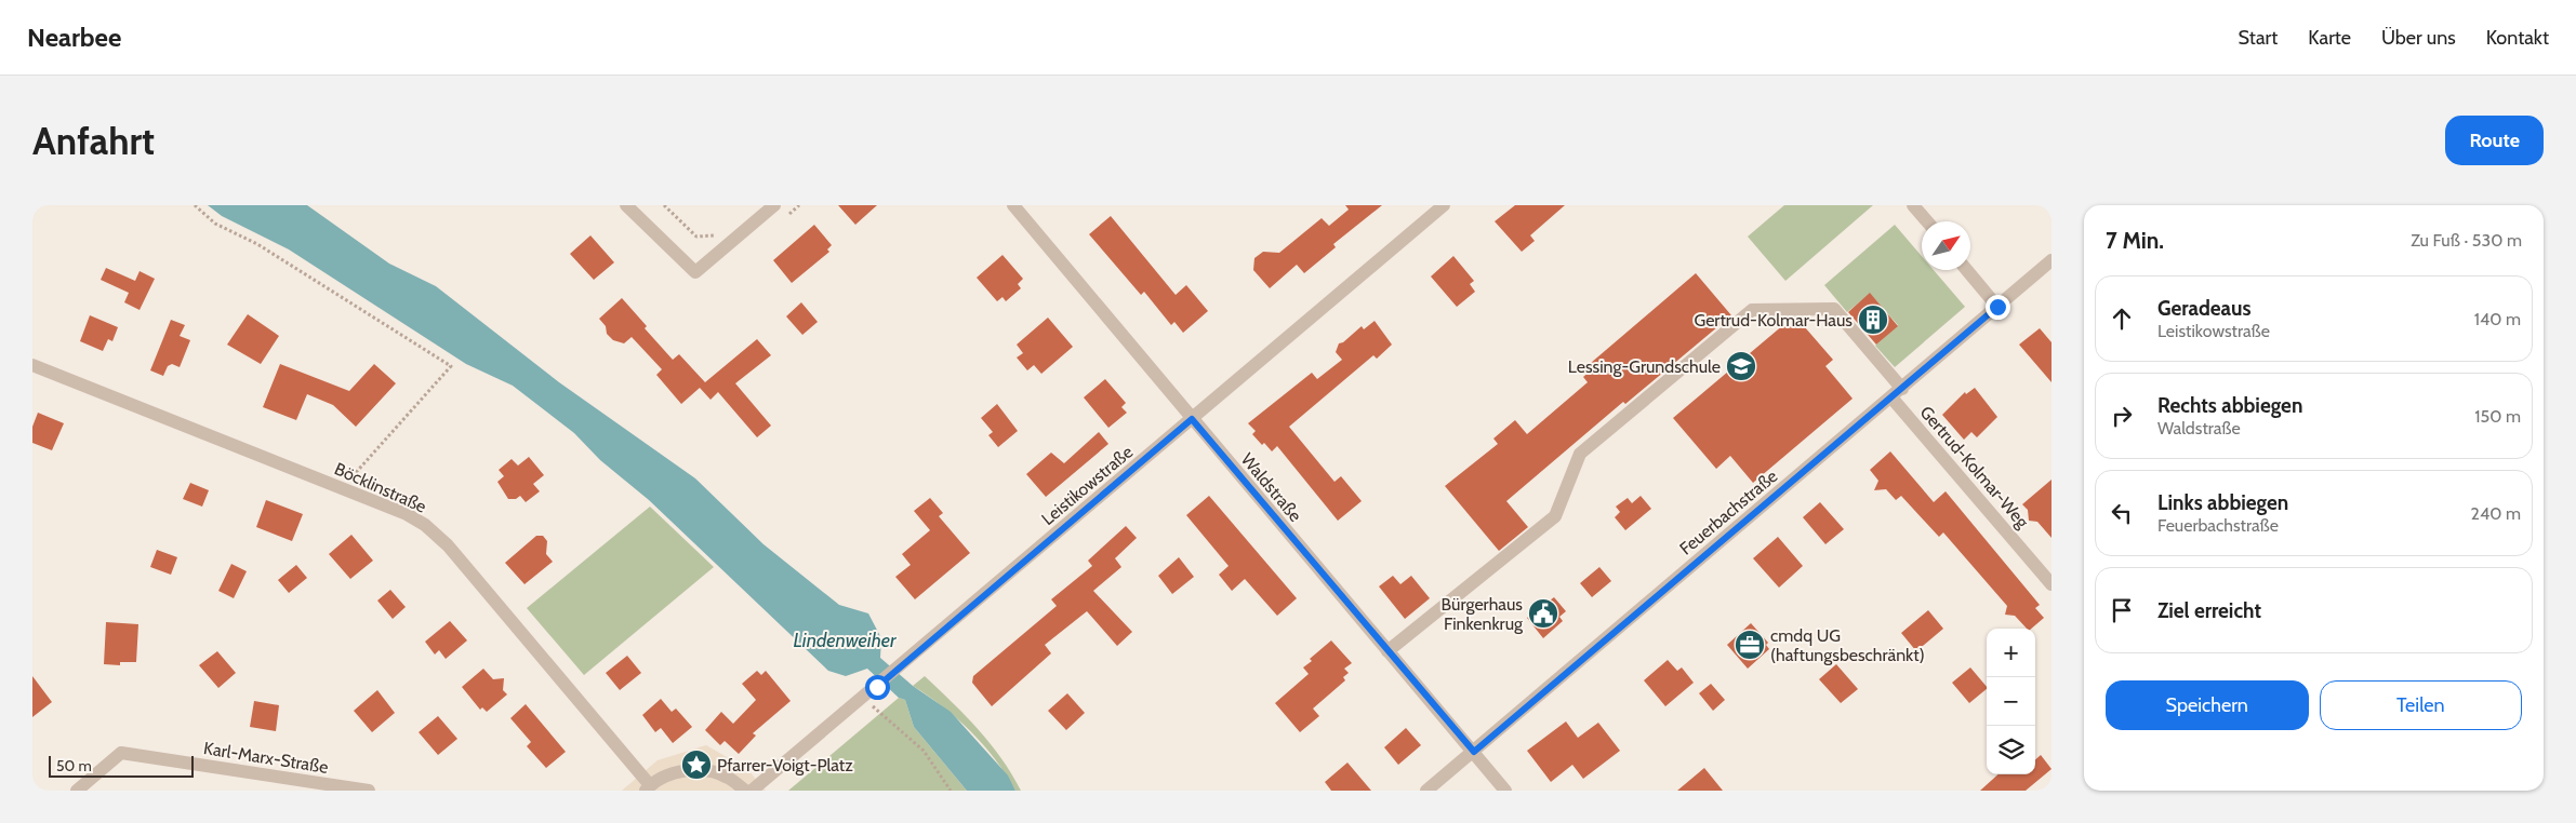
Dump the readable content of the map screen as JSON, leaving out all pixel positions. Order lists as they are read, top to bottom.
{
  "streets": {
    "street": [
      "Gertrud-Kolmar-Weg",
      "Leistikowstraße",
      "Böcklinstraße",
      "Waldstraße",
      "Feuerbachstraße",
      "Karl-Marx-Straße"
    ]
  },
  "crossings": [
    ["Gertrud-Kolmar-Weg", "Waldstraße"],
    ["Gertrud-Kolmar-Weg", "Feuerbachstraße"],
    ["Leistikowstraße", "Waldstraße"],
    ["Waldstraße", "Feuerbachstraße"]
  ],
  "water": ["Lindenweiher"],
  "places": {
    "building": ["Gertrud-Kolmar-Haus"],
    "school or university": ["Lessing-Grundschule"],
    "public building": ["Bürgerhaus Finkenkrug"],
    "office": ["cmdq UG (haftungsbeschränkt)"],
    "place": ["Pfarrer-Voigt-Platz"]
  },
  "scale_bar": "50 m",
  "north": "top right",
  "page": {
    "header": "Nearbee",
    "nav": [
      "Start",
      "Karte",
      "Über uns",
      "Kontakt"
    ],
    "buttons": [
      "Route",
      ["Speichern", "Teilen"]
    ],
    "title": "Anfahrt",
    "heading": ["7 Min.", "Zu Fuß · 530 m"],
    "list": [
      ["Geradeaus", "Leistikowstraße", "140 m"],
      ["Rechts abbiegen", "Waldstraße", "150 m"],
      ["Links abbiegen", "Feuerbachstraße", "240 m"],
      "Ziel erreicht"
    ],
    "map_buttons": ["+", "−"],
    "scale": "50 m"
  }
}
